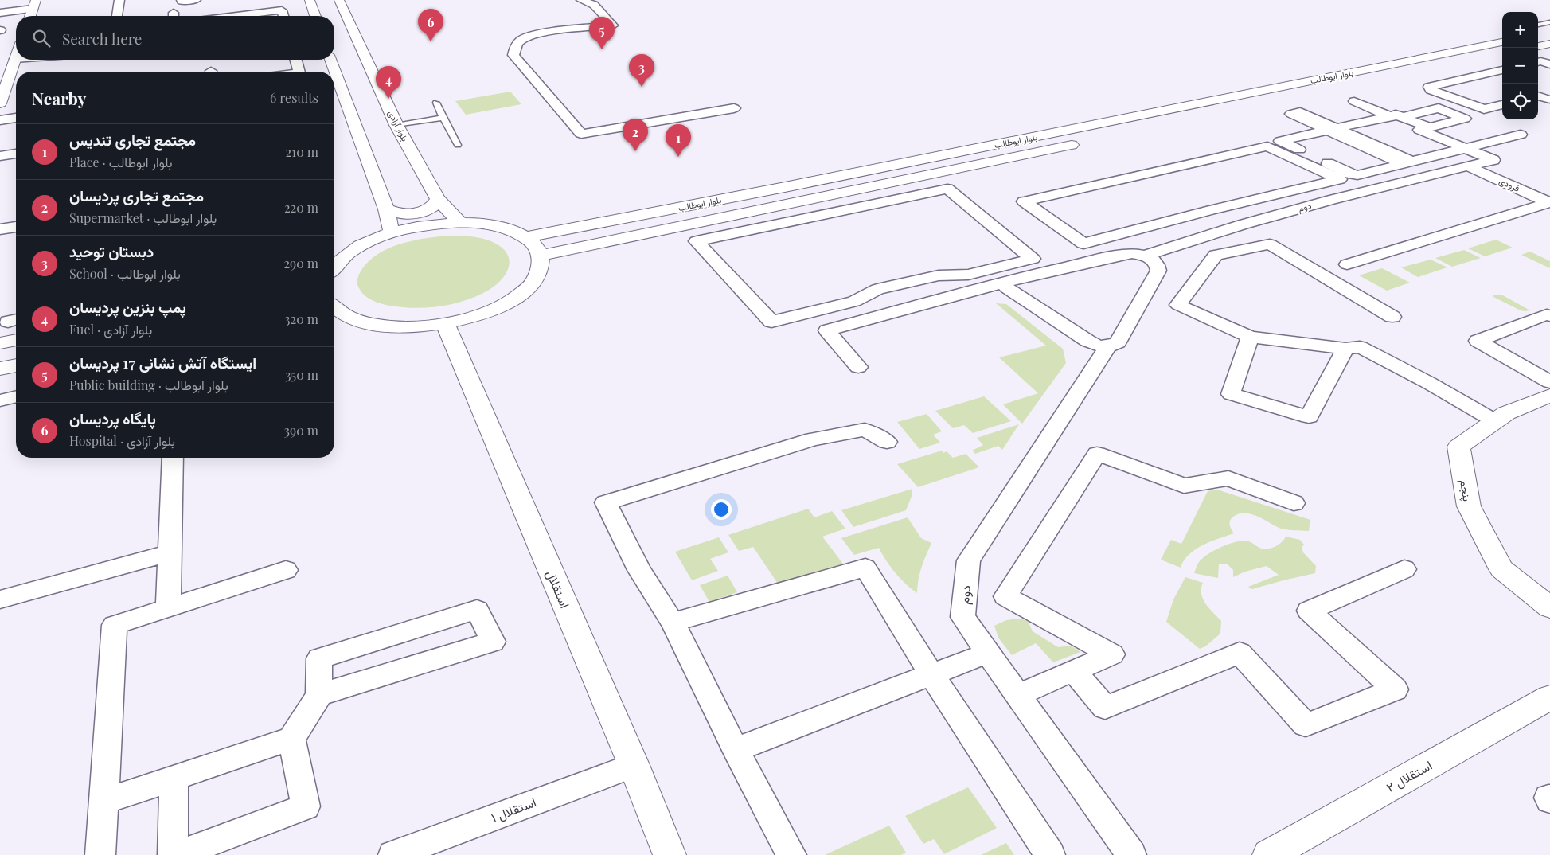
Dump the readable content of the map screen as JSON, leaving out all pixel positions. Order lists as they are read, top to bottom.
{
  "streets": {
    "main road": [
      "بلوار ابوطالب",
      "بلوار آزادی",
      "پنجم",
      "استقلال",
      "استقلال ۲"
    ],
    "street": ["فرودی", "دوم", "استقلال ۱"]
  },
  "crossings": [
    ["فرودی", "دوم"],
    ["استقلال", "استقلال ۱"]
  ],
  "page": {
    "pins": [
      "6",
      "5",
      "3",
      "4",
      "2",
      "1"
    ],
    "map_buttons": ["+", "−"],
    "search": "Search here",
    "heading": ["Nearby", "6 results"],
    "list": [
      {
        "mark": "1",
        "name": "مجتمع تجاری تندیس",
        "note": "Place · بلوار ابوطالب",
        "value": "210 m"
      },
      {
        "mark": "2",
        "name": "مجتمع تجاری پردیسان",
        "note": "Supermarket · بلوار ابوطالب",
        "value": "220 m"
      },
      {
        "mark": "3",
        "name": "دبستان توحید",
        "note": "School · بلوار ابوطالب",
        "value": "290 m"
      },
      {
        "mark": "4",
        "name": "پمپ بنزین پردیسان",
        "note": "Fuel · بلوار آزادی",
        "value": "320 m"
      },
      {
        "mark": "5",
        "name": "ایستگاه آتش نشانی 17 پردیسان",
        "note": "Public building · بلوار ابوطالب",
        "value": "350 m"
      },
      {
        "mark": "6",
        "name": "پایگاه پردیسان",
        "note": "Hospital · بلوار آزادی",
        "value": "390 m"
      }
    ]
  }
}
